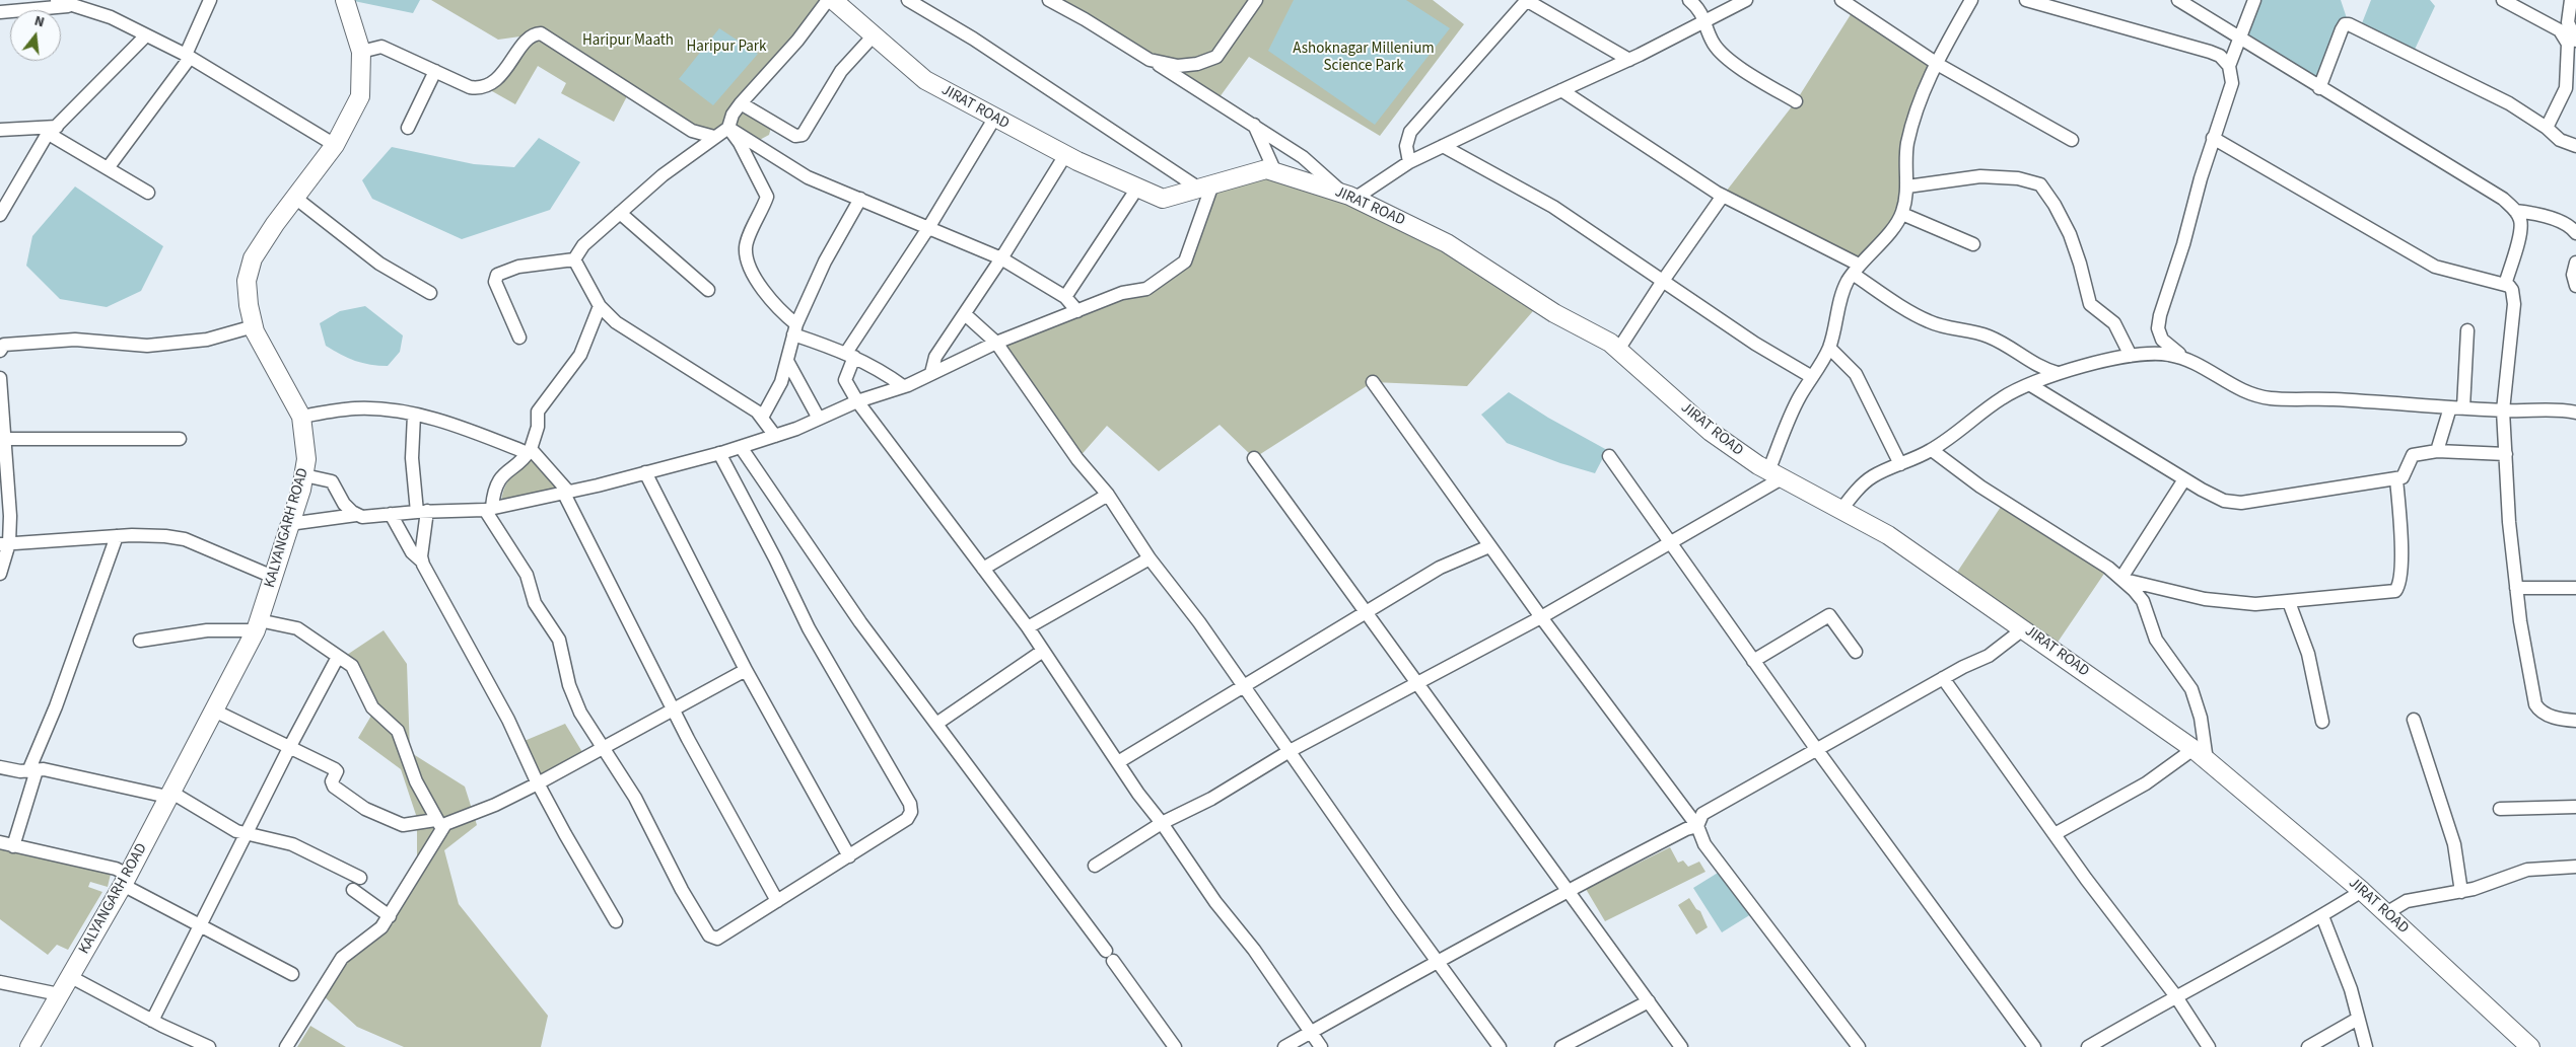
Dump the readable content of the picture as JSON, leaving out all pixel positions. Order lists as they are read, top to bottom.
{
  "streets": {
    "main road": ["JIRAT ROAD", "KALYANGARH ROAD"]
  },
  "parks": ["Haripur Maath", "Haripur Park", "Ashoknagar Millenium Science Park"],
  "north": "top"
}
